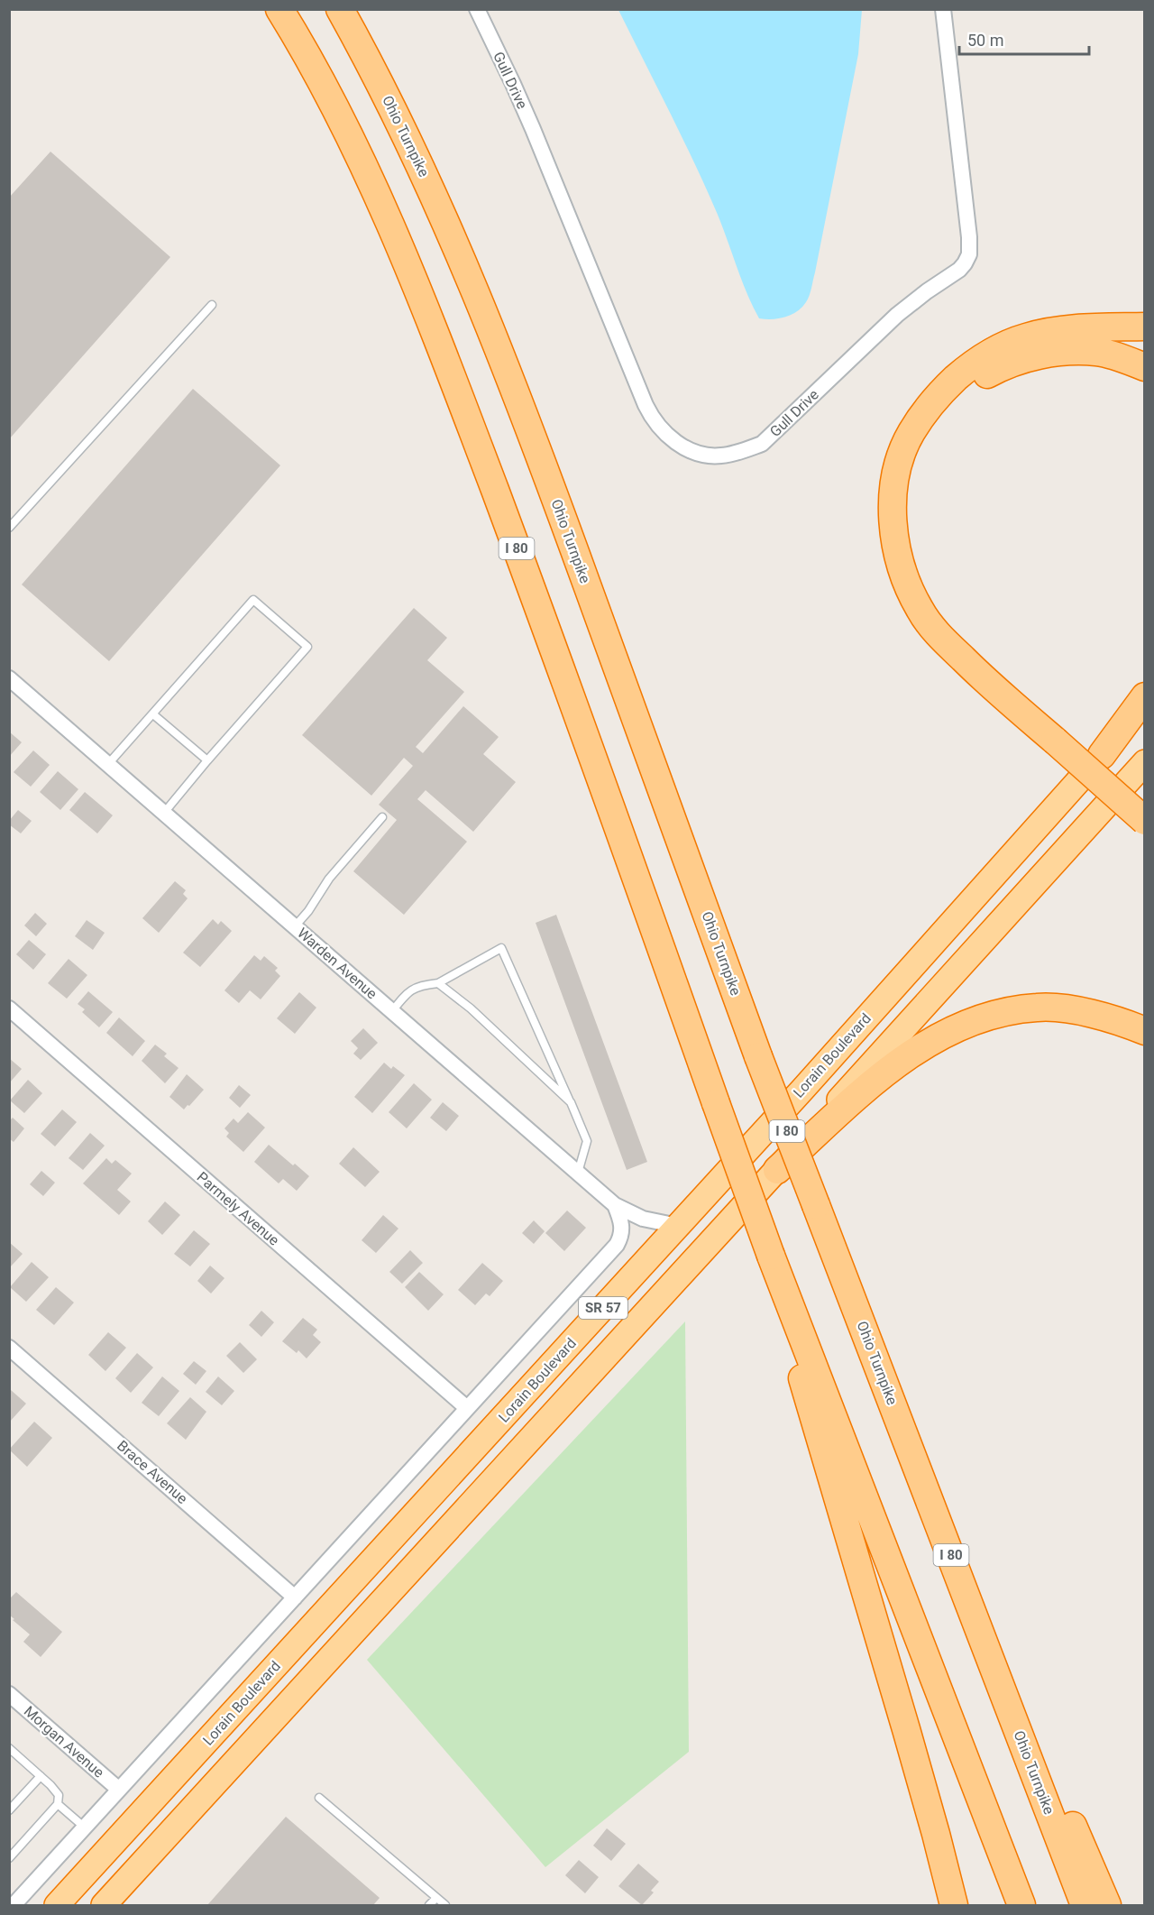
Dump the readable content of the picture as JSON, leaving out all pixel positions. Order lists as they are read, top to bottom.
{
  "streets": {
    "highway": [
      "Ohio Turnpike",
      "I 80",
      "Lorain Boulevard",
      "SR 57"
    ],
    "street": [
      "Gull Drive",
      "Warden Avenue",
      "Parmely Avenue",
      "Brace Avenue",
      "Morgan Avenue"
    ]
  },
  "crossings": [
    ["Warden Avenue", "Lorain Boulevard"]
  ],
  "scale_bar": "50 m"
}
